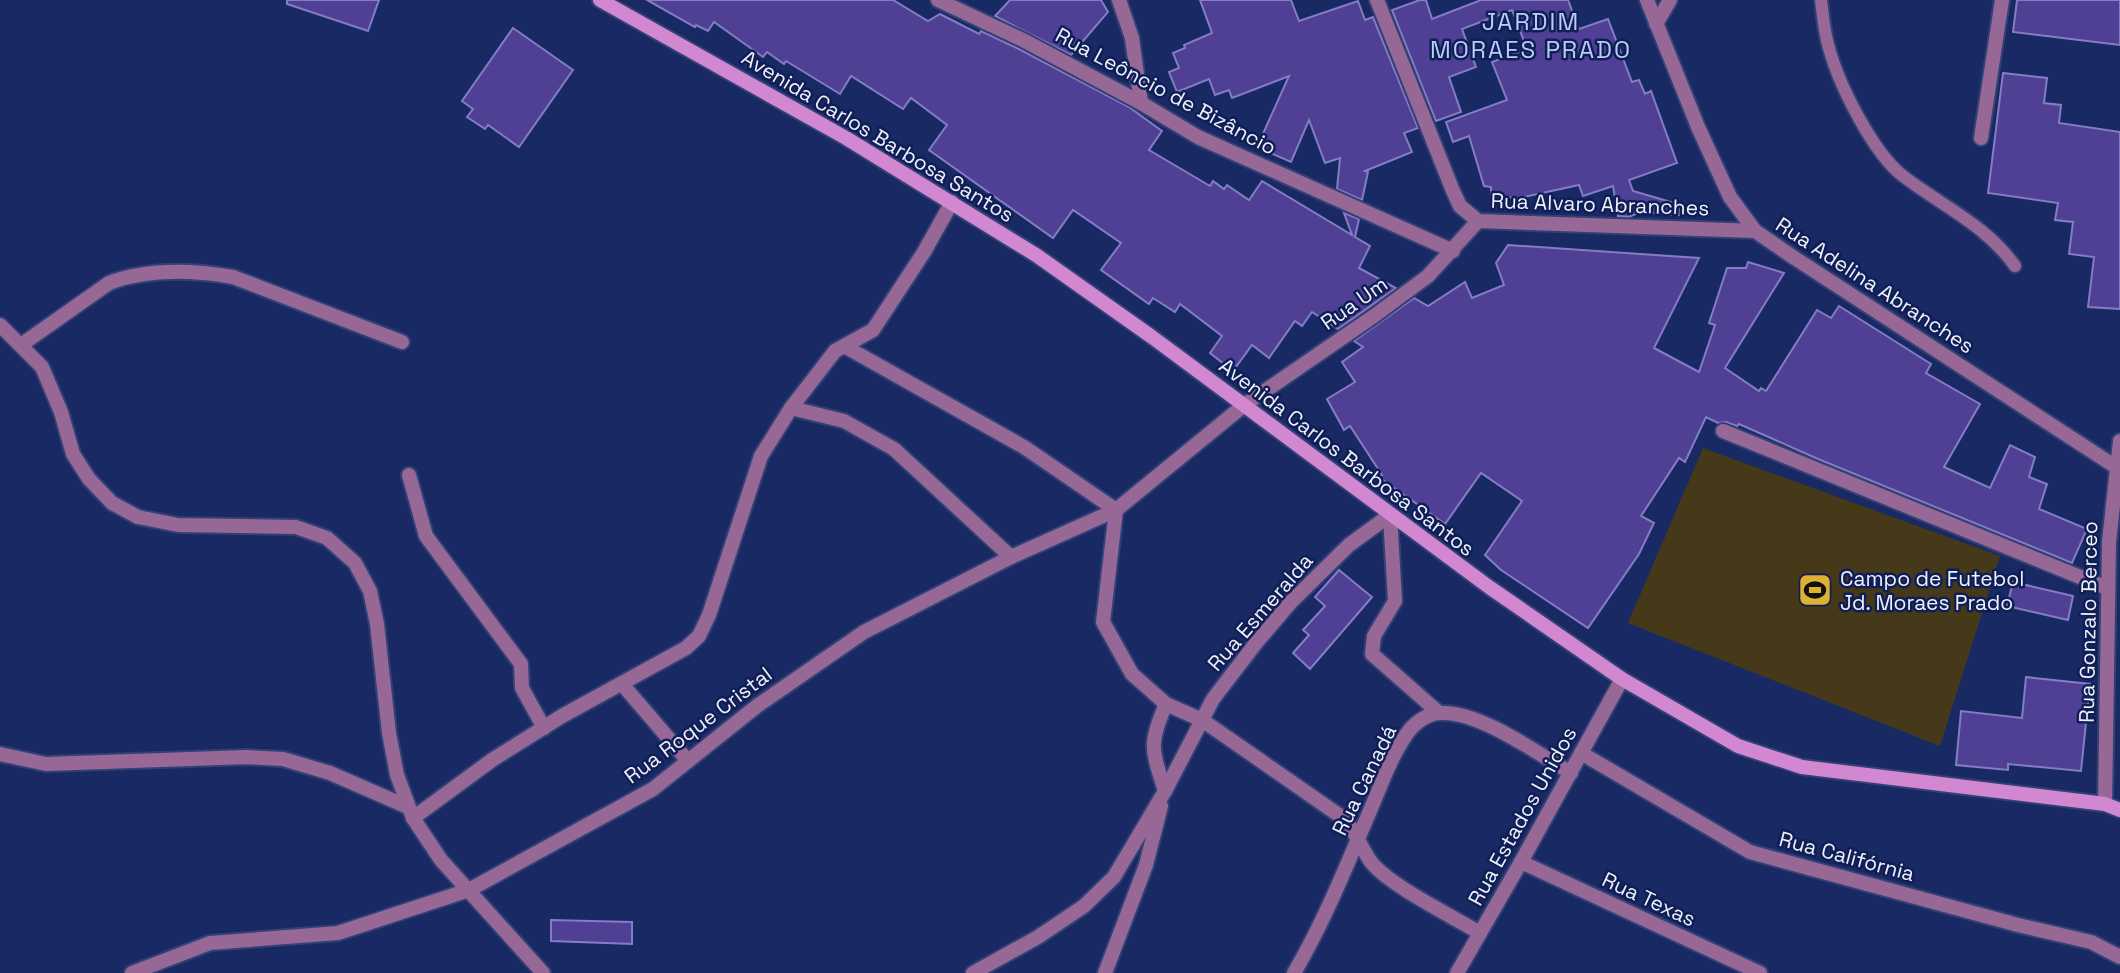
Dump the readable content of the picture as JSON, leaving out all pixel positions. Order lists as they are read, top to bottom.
{
  "streets": {
    "main road": ["Avenida Carlos Barbosa Santos"],
    "street": [
      "Rua Leôncio de Bizâncio",
      "Rua Alvaro Abranches",
      "Rua Adelina Abranches",
      "Rua Um",
      "Rua Esmeralda",
      "Rua Gonzalo Berceo",
      "Rua Roque Cristal",
      "Rua Canadá",
      "Rua Estados Unidos",
      "Rua Califórnia",
      "Rua Texas"
    ]
  },
  "crossings": [
    ["Rua Leôncio de Bizâncio", "Rua Um"],
    ["Avenida Carlos Barbosa Santos", "Rua Um"],
    ["Avenida Carlos Barbosa Santos", "Rua Esmeralda"],
    ["Avenida Carlos Barbosa Santos", "Rua Gonzalo Berceo"],
    ["Avenida Carlos Barbosa Santos", "Rua Roque Cristal"],
    ["Avenida Carlos Barbosa Santos", "Rua Estados Unidos"],
    ["Rua Alvaro Abranches", "Rua Adelina Abranches"],
    ["Rua Alvaro Abranches", "Rua Um"],
    ["Rua Adelina Abranches", "Rua Gonzalo Berceo"],
    ["Rua Um", "Rua Roque Cristal"],
    ["Rua Estados Unidos", "Rua Califórnia"],
    ["Rua Estados Unidos", "Rua Texas"]
  ],
  "districts": ["JARDIM MORAES PRADO"],
  "places": {
    "sports": ["Campo de Futebol Jd. Moraes Prado"]
  }
}
